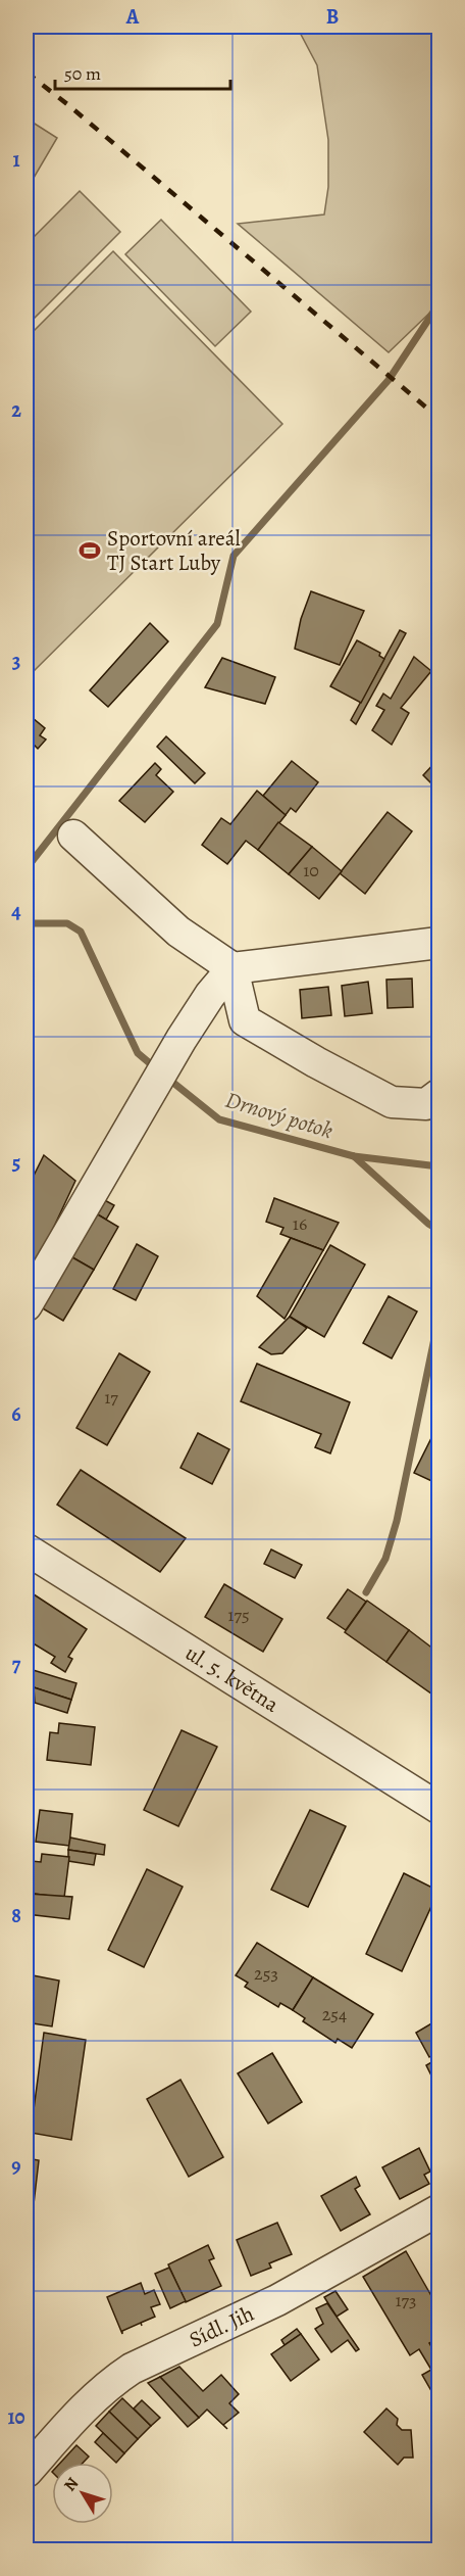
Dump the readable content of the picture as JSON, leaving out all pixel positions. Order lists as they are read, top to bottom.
{
  "streets": {
    "street": ["ul. 5. května", "Sídl. Jih"]
  },
  "water": ["Drnový potok"],
  "places": {
    "sports": ["Sportovní areál TJ Start Luby"]
  },
  "house_numbers": [
    "10",
    "16",
    "17",
    "175",
    "253",
    "254",
    "173"
  ],
  "scale_bar": "50 m",
  "north": "top left",
  "grid": {
    "columns": ["A", "B"],
    "rows": [
      "1",
      "2",
      "3",
      "4",
      "5",
      "6",
      "7",
      "8",
      "9",
      "10"
    ]
  }
}
